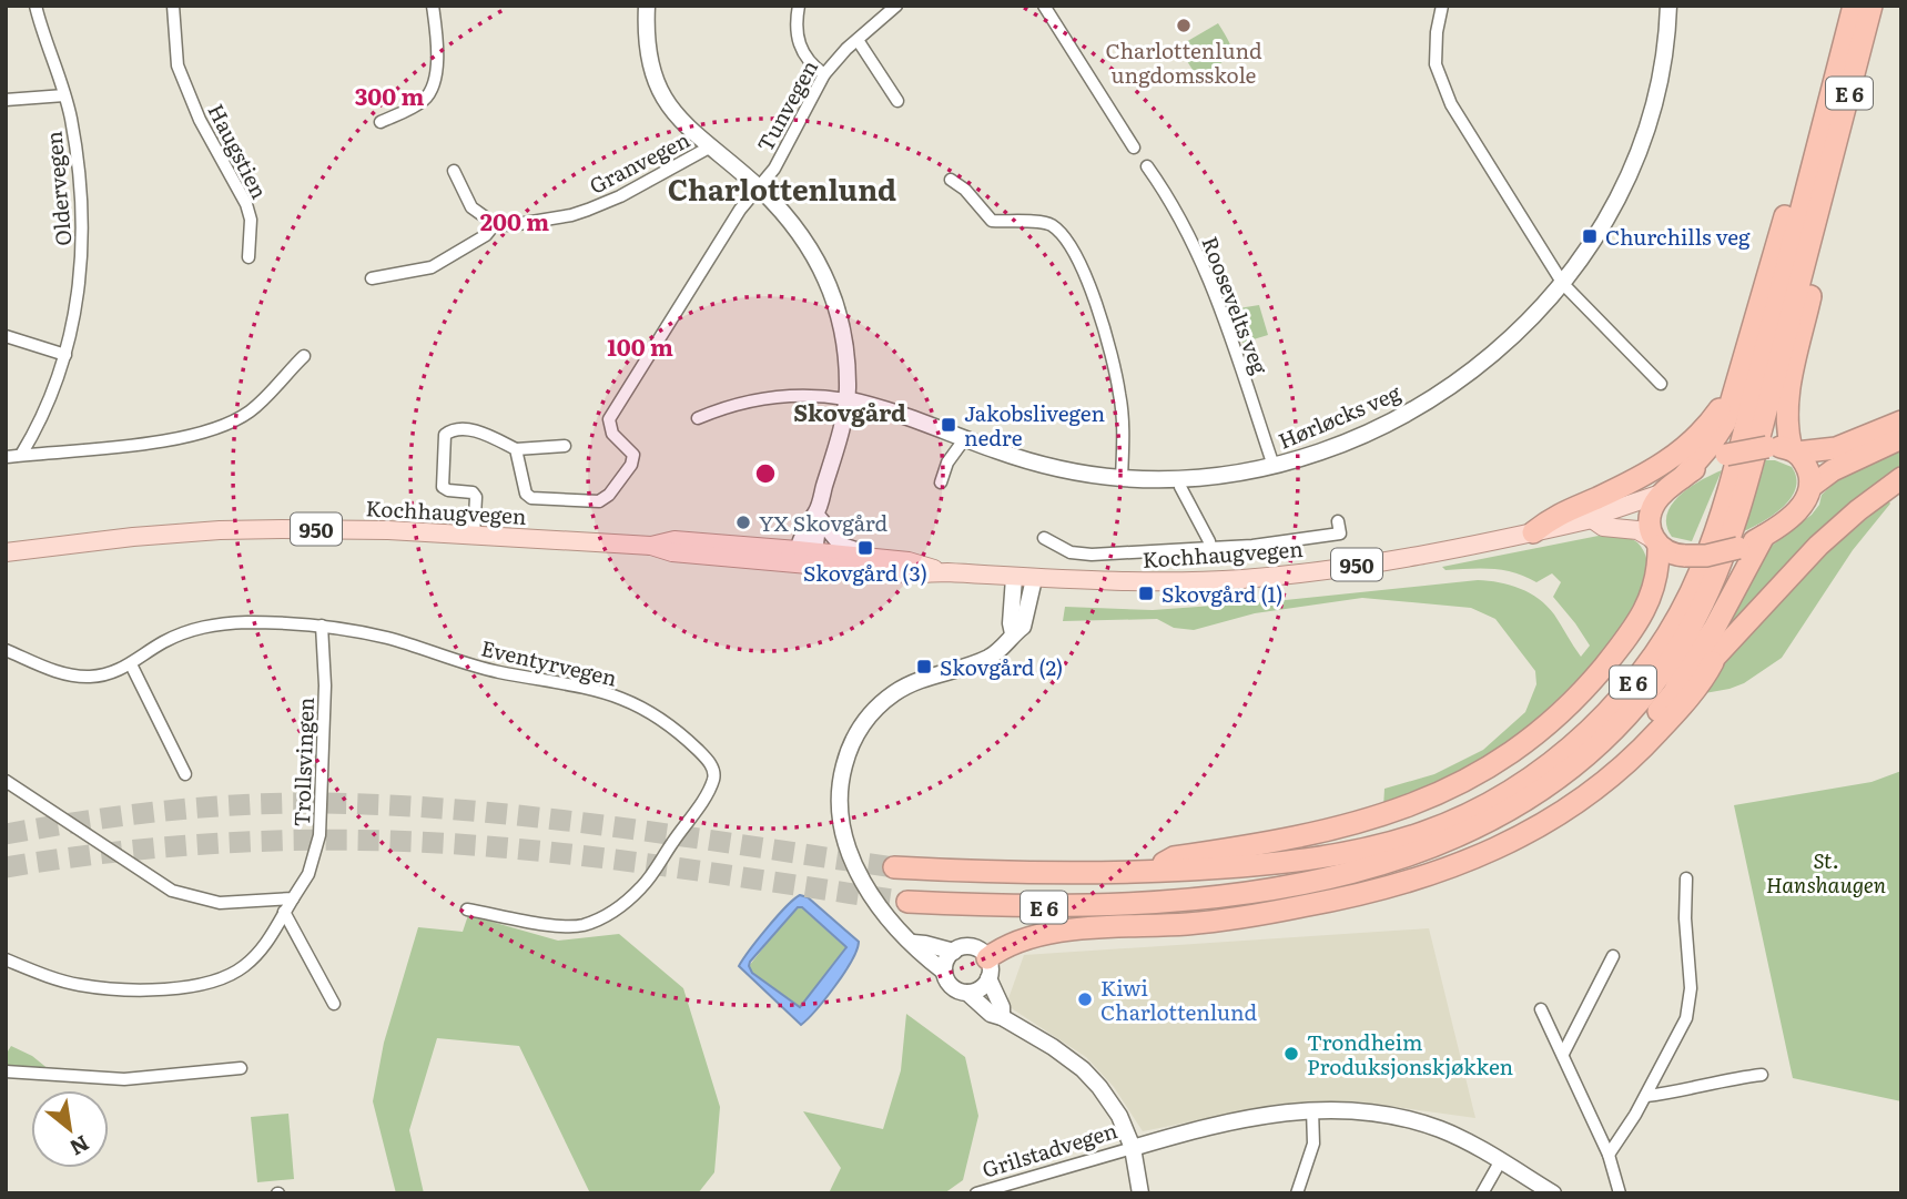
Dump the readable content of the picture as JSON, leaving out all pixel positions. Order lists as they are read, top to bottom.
{
  "streets": {
    "highway": ["E 6"],
    "main road": ["Kochhaugvegen", "950"],
    "street": [
      "Tunvegen",
      "Haugstien",
      "Granvegen",
      "Oldervegen",
      "Roosevelts veg",
      "Hørløcks veg",
      "Eventyrvegen",
      "Trollsvingen",
      "Grilstadvegen"
    ]
  },
  "crossings": [
    ["E 6", "Kochhaugvegen"],
    ["E 6", "Grilstadvegen"],
    ["Roosevelts veg", "Hørløcks veg"],
    ["Eventyrvegen", "Trollsvingen"]
  ],
  "districts": ["Charlottenlund", "Skovgård"],
  "parks": ["St. Hanshaugen"],
  "places": {
    "other": [
      "Charlottenlund ungdomsskole",
      "YX Skovgård",
      "Kiwi Charlottenlund",
      "Trondheim Produksjonskjøkken"
    ],
    "transit": [
      "Churchills veg",
      "Jakobslivegen nedre",
      "Skovgård (3)",
      "Skovgård (1)",
      "Skovgård (2)"
    ]
  },
  "north": "bottom right",
  "rings": ["300 m", "200 m", "100 m"]
}
